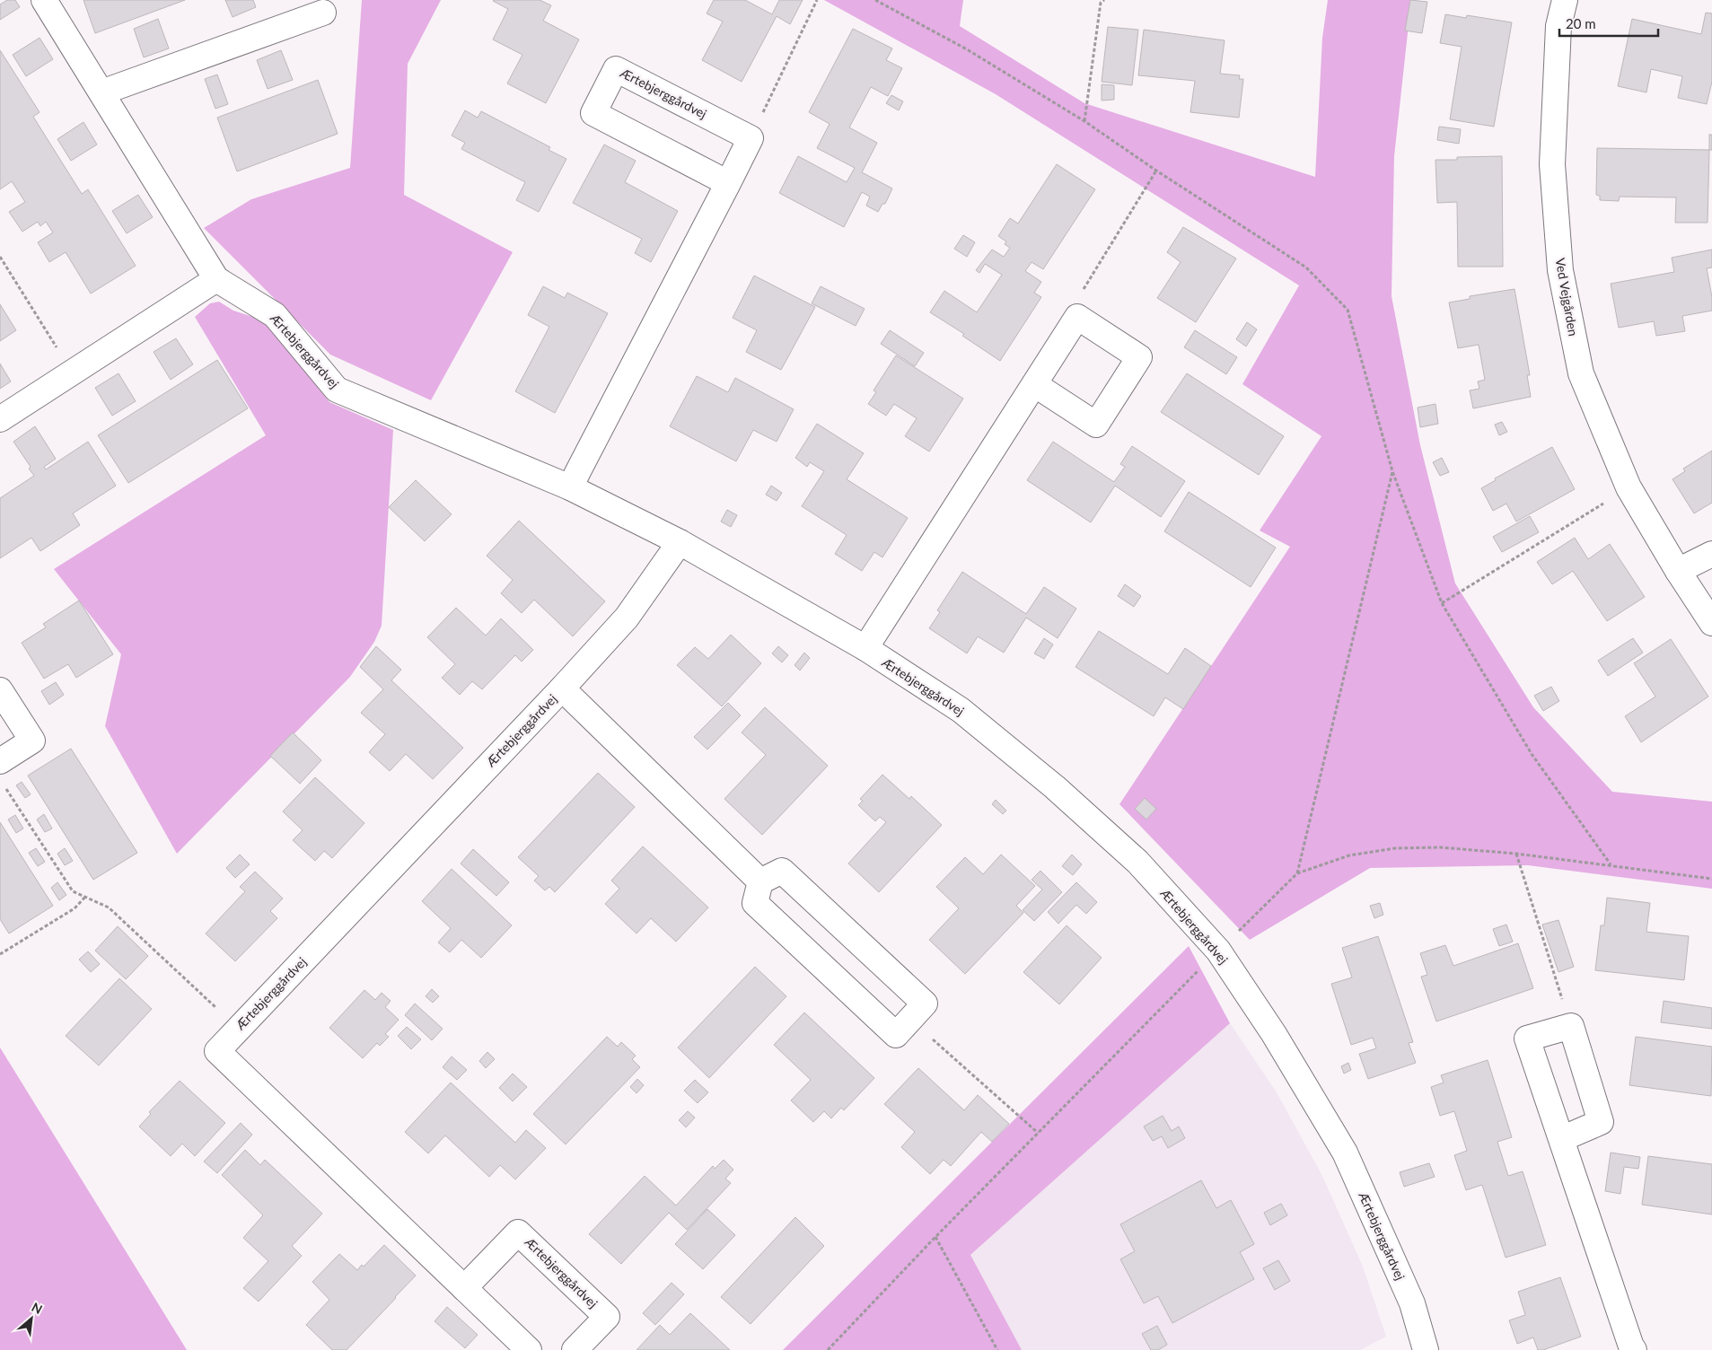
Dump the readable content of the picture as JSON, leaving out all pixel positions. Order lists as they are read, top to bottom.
{
  "streets": {
    "street": ["Ærtebjerggårdvej", "Ved Vejgården"]
  },
  "scale_bar": "20 m",
  "north": "top right"
}
